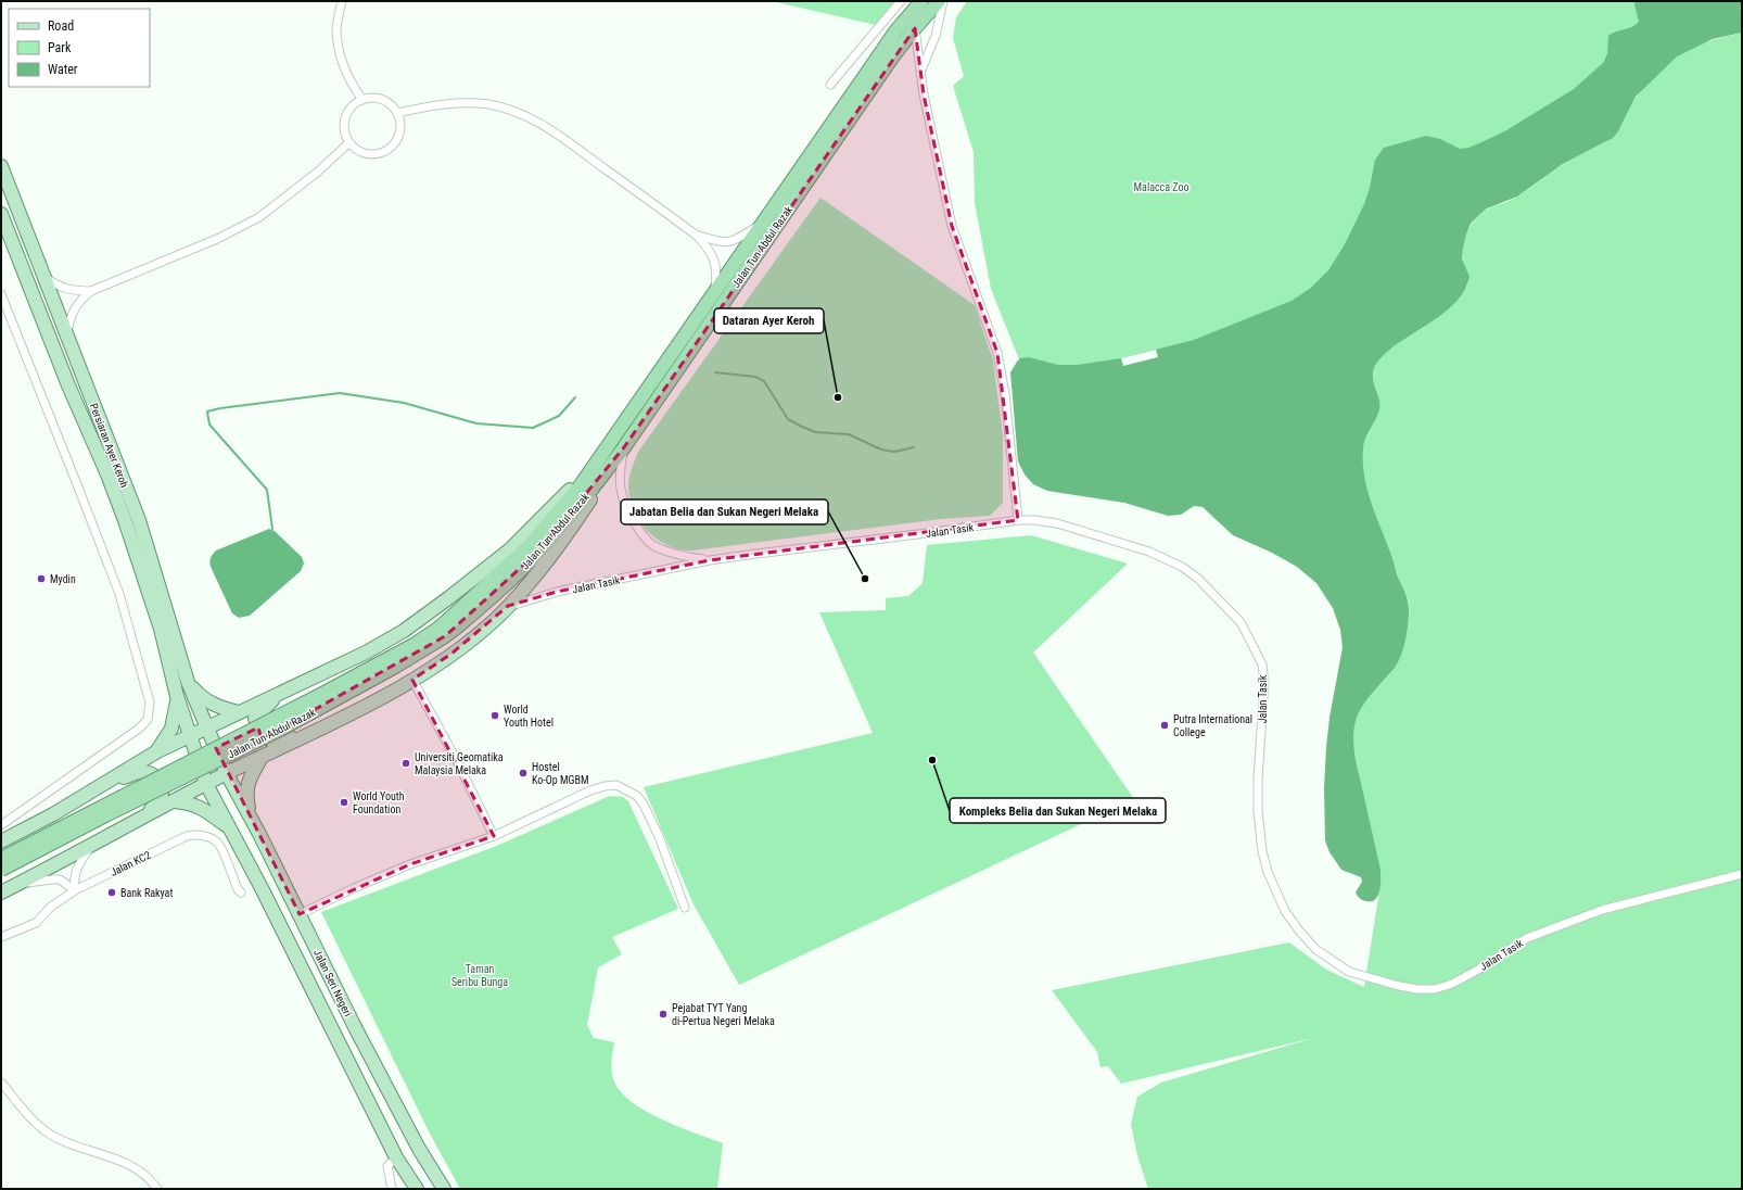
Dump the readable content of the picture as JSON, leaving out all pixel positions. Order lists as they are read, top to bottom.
{
  "streets": {
    "highway": ["Jalan Tun Abdul Razak"],
    "main road": ["Persiaran Ayer Keroh", "Jalan Seri Negeri"],
    "street": ["Jalan Tasik", "Jalan KC2"]
  },
  "crossings": [
    ["Jalan Tun Abdul Razak", "Jalan Tasik"],
    ["Persiaran Ayer Keroh", "Jalan Seri Negeri"]
  ],
  "parks": ["Malacca Zoo", "Taman Seribu Bunga"],
  "places": [
    "Dataran Ayer Keroh",
    "Mydin",
    "Jabatan Belia dan Sukan Negeri Melaka",
    "World Youth Hotel",
    "Putra International College",
    "Kompleks Belia dan Sukan Negeri Melaka",
    "Universiti Geomatika Malaysia Melaka",
    "Hostel Ko-Op MGBM",
    "World Youth Foundation",
    "Bank Rakyat",
    "Pejabat TYT Yang di-Pertua Negeri Melaka"
  ],
  "legend": ["Road", "Park", "Water"]
}
